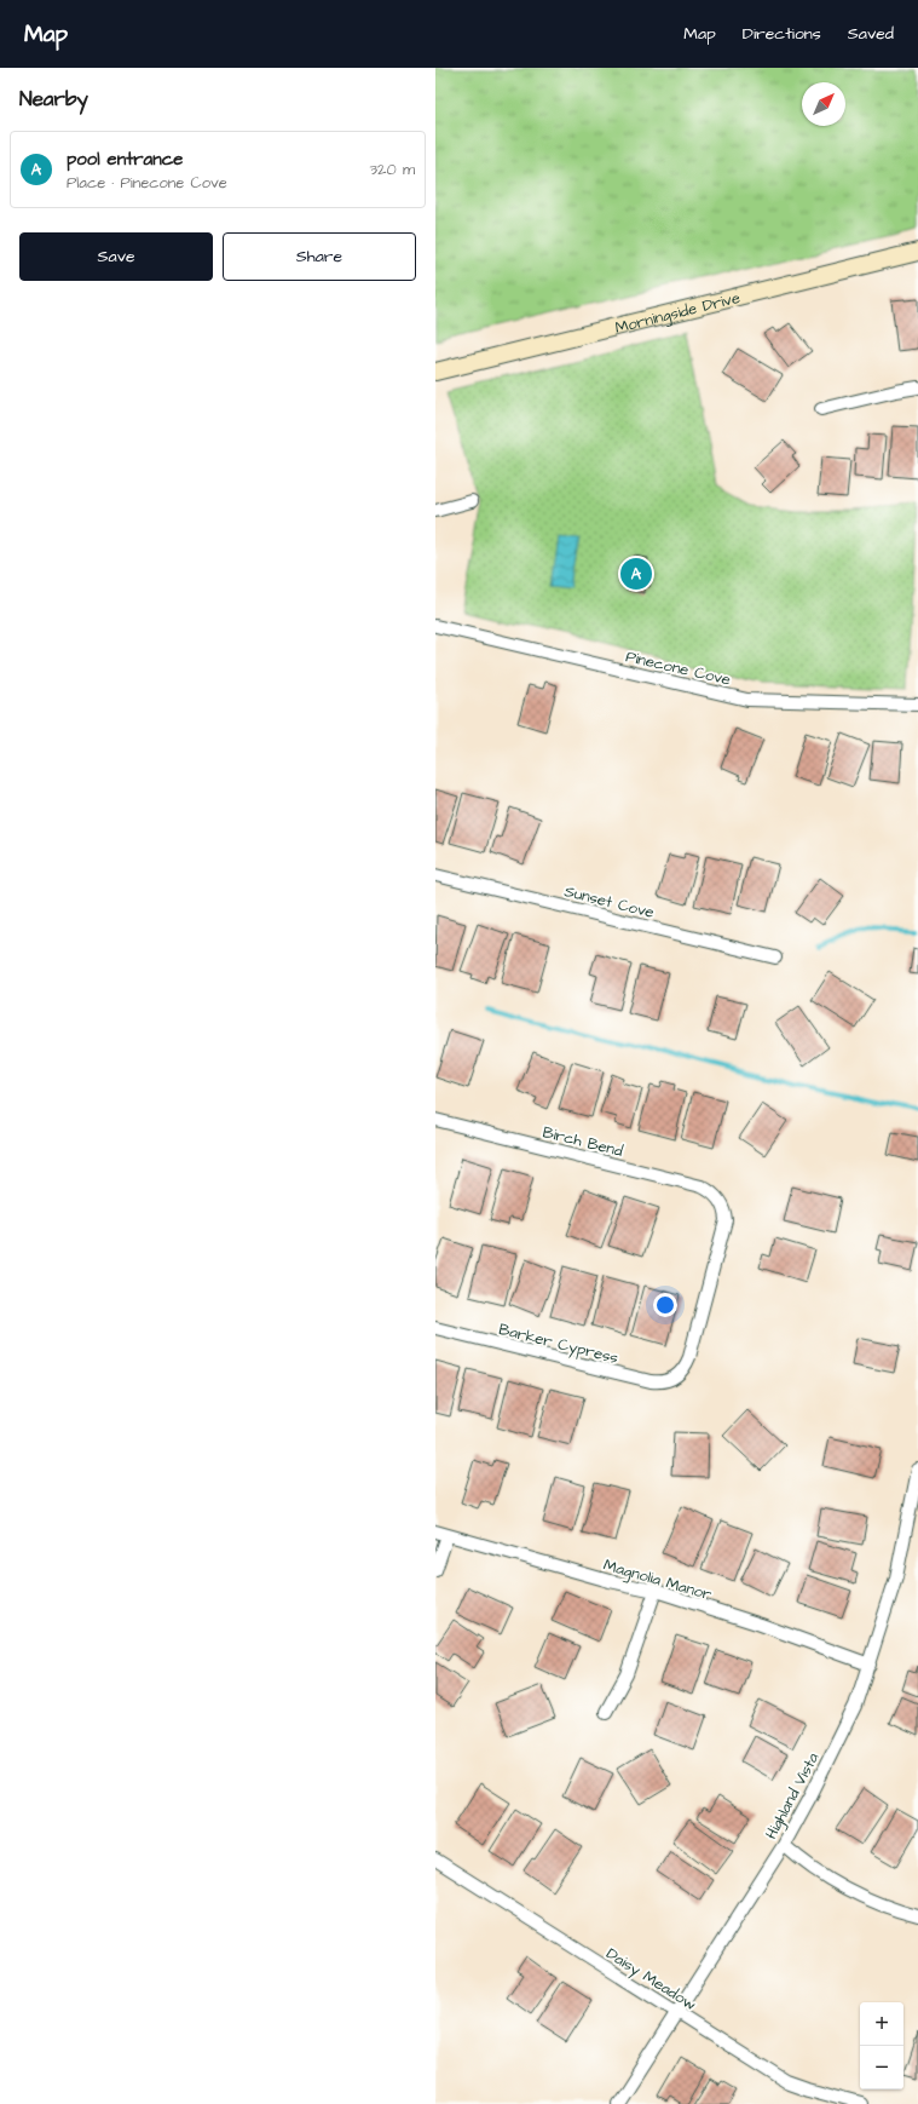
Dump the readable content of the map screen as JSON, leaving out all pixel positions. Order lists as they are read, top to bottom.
{
  "streets": {
    "street": [
      "Morningside Drive",
      "Pinecone Cove",
      "Sunset Cove",
      "Birch Bend",
      "Barker Cypress",
      "Magnolia Manor",
      "Highland Vista",
      "Daisy Meadow"
    ]
  },
  "crossings": [
    ["Birch Bend", "Barker Cypress"],
    ["Magnolia Manor", "Highland Vista"],
    ["Highland Vista", "Daisy Meadow"]
  ],
  "north": "top right",
  "page": {
    "header": "Map",
    "nav": ["Map", "Directions", "Saved"],
    "heading": "Nearby",
    "list": [
      {
        "mark": "A",
        "name": "pool entrance",
        "note": "Place · Pinecone Cove",
        "value": "320 m"
      }
    ],
    "buttons": ["Save", "Share"],
    "pins": "A",
    "map_buttons": ["+", "−"]
  }
}
